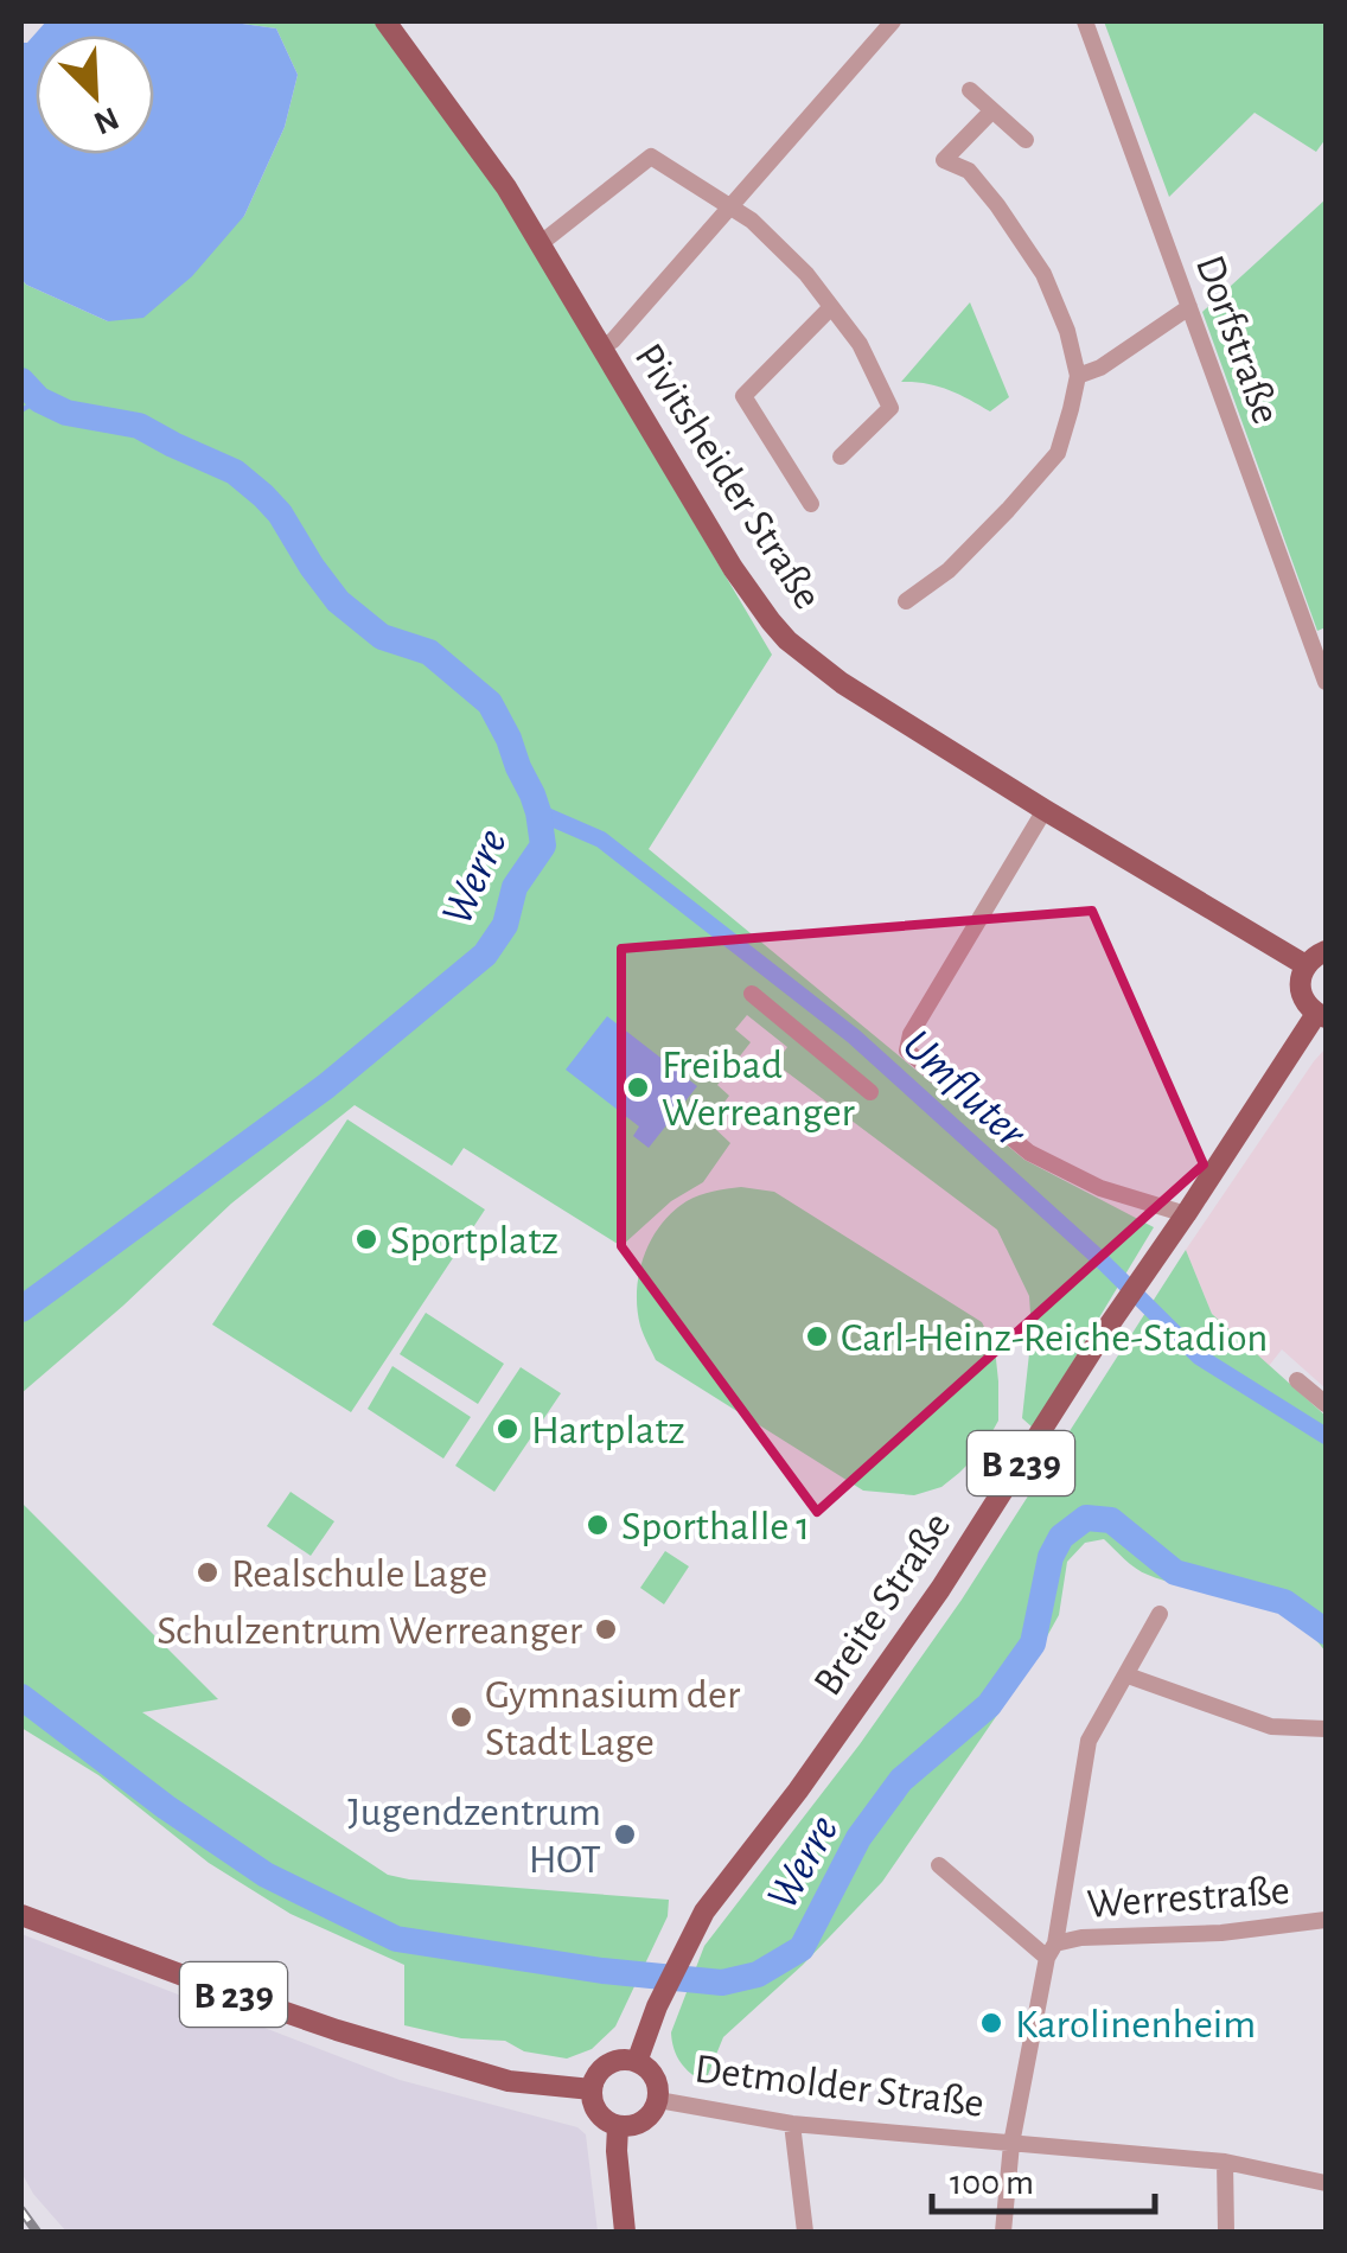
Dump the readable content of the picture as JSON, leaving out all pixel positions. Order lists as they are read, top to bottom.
{
  "streets": {
    "main road": ["Pivitsheider Straße", "B 239", "Breite Straße"],
    "street": ["Dorfstraße", "Werrestraße", "Detmolder Straße"]
  },
  "crossings": [
    ["Pivitsheider Straße", "B 239"],
    ["B 239", "Breite Straße"],
    ["B 239", "Detmolder Straße"],
    ["Breite Straße", "Detmolder Straße"]
  ],
  "water": ["Werre", "Umfluter"],
  "places": [
    "Freibad Werreanger",
    "Sportplatz",
    "Carl-Heinz-Reiche-Stadion",
    "Hartplatz",
    "Sporthalle 1",
    "Realschule Lage",
    "Schulzentrum Werreanger",
    "Gymnasium der Stadt Lage",
    "Jugendzentrum HOT",
    "Karolinenheim"
  ],
  "scale_bar": "100 m",
  "north": "bottom right"
}
